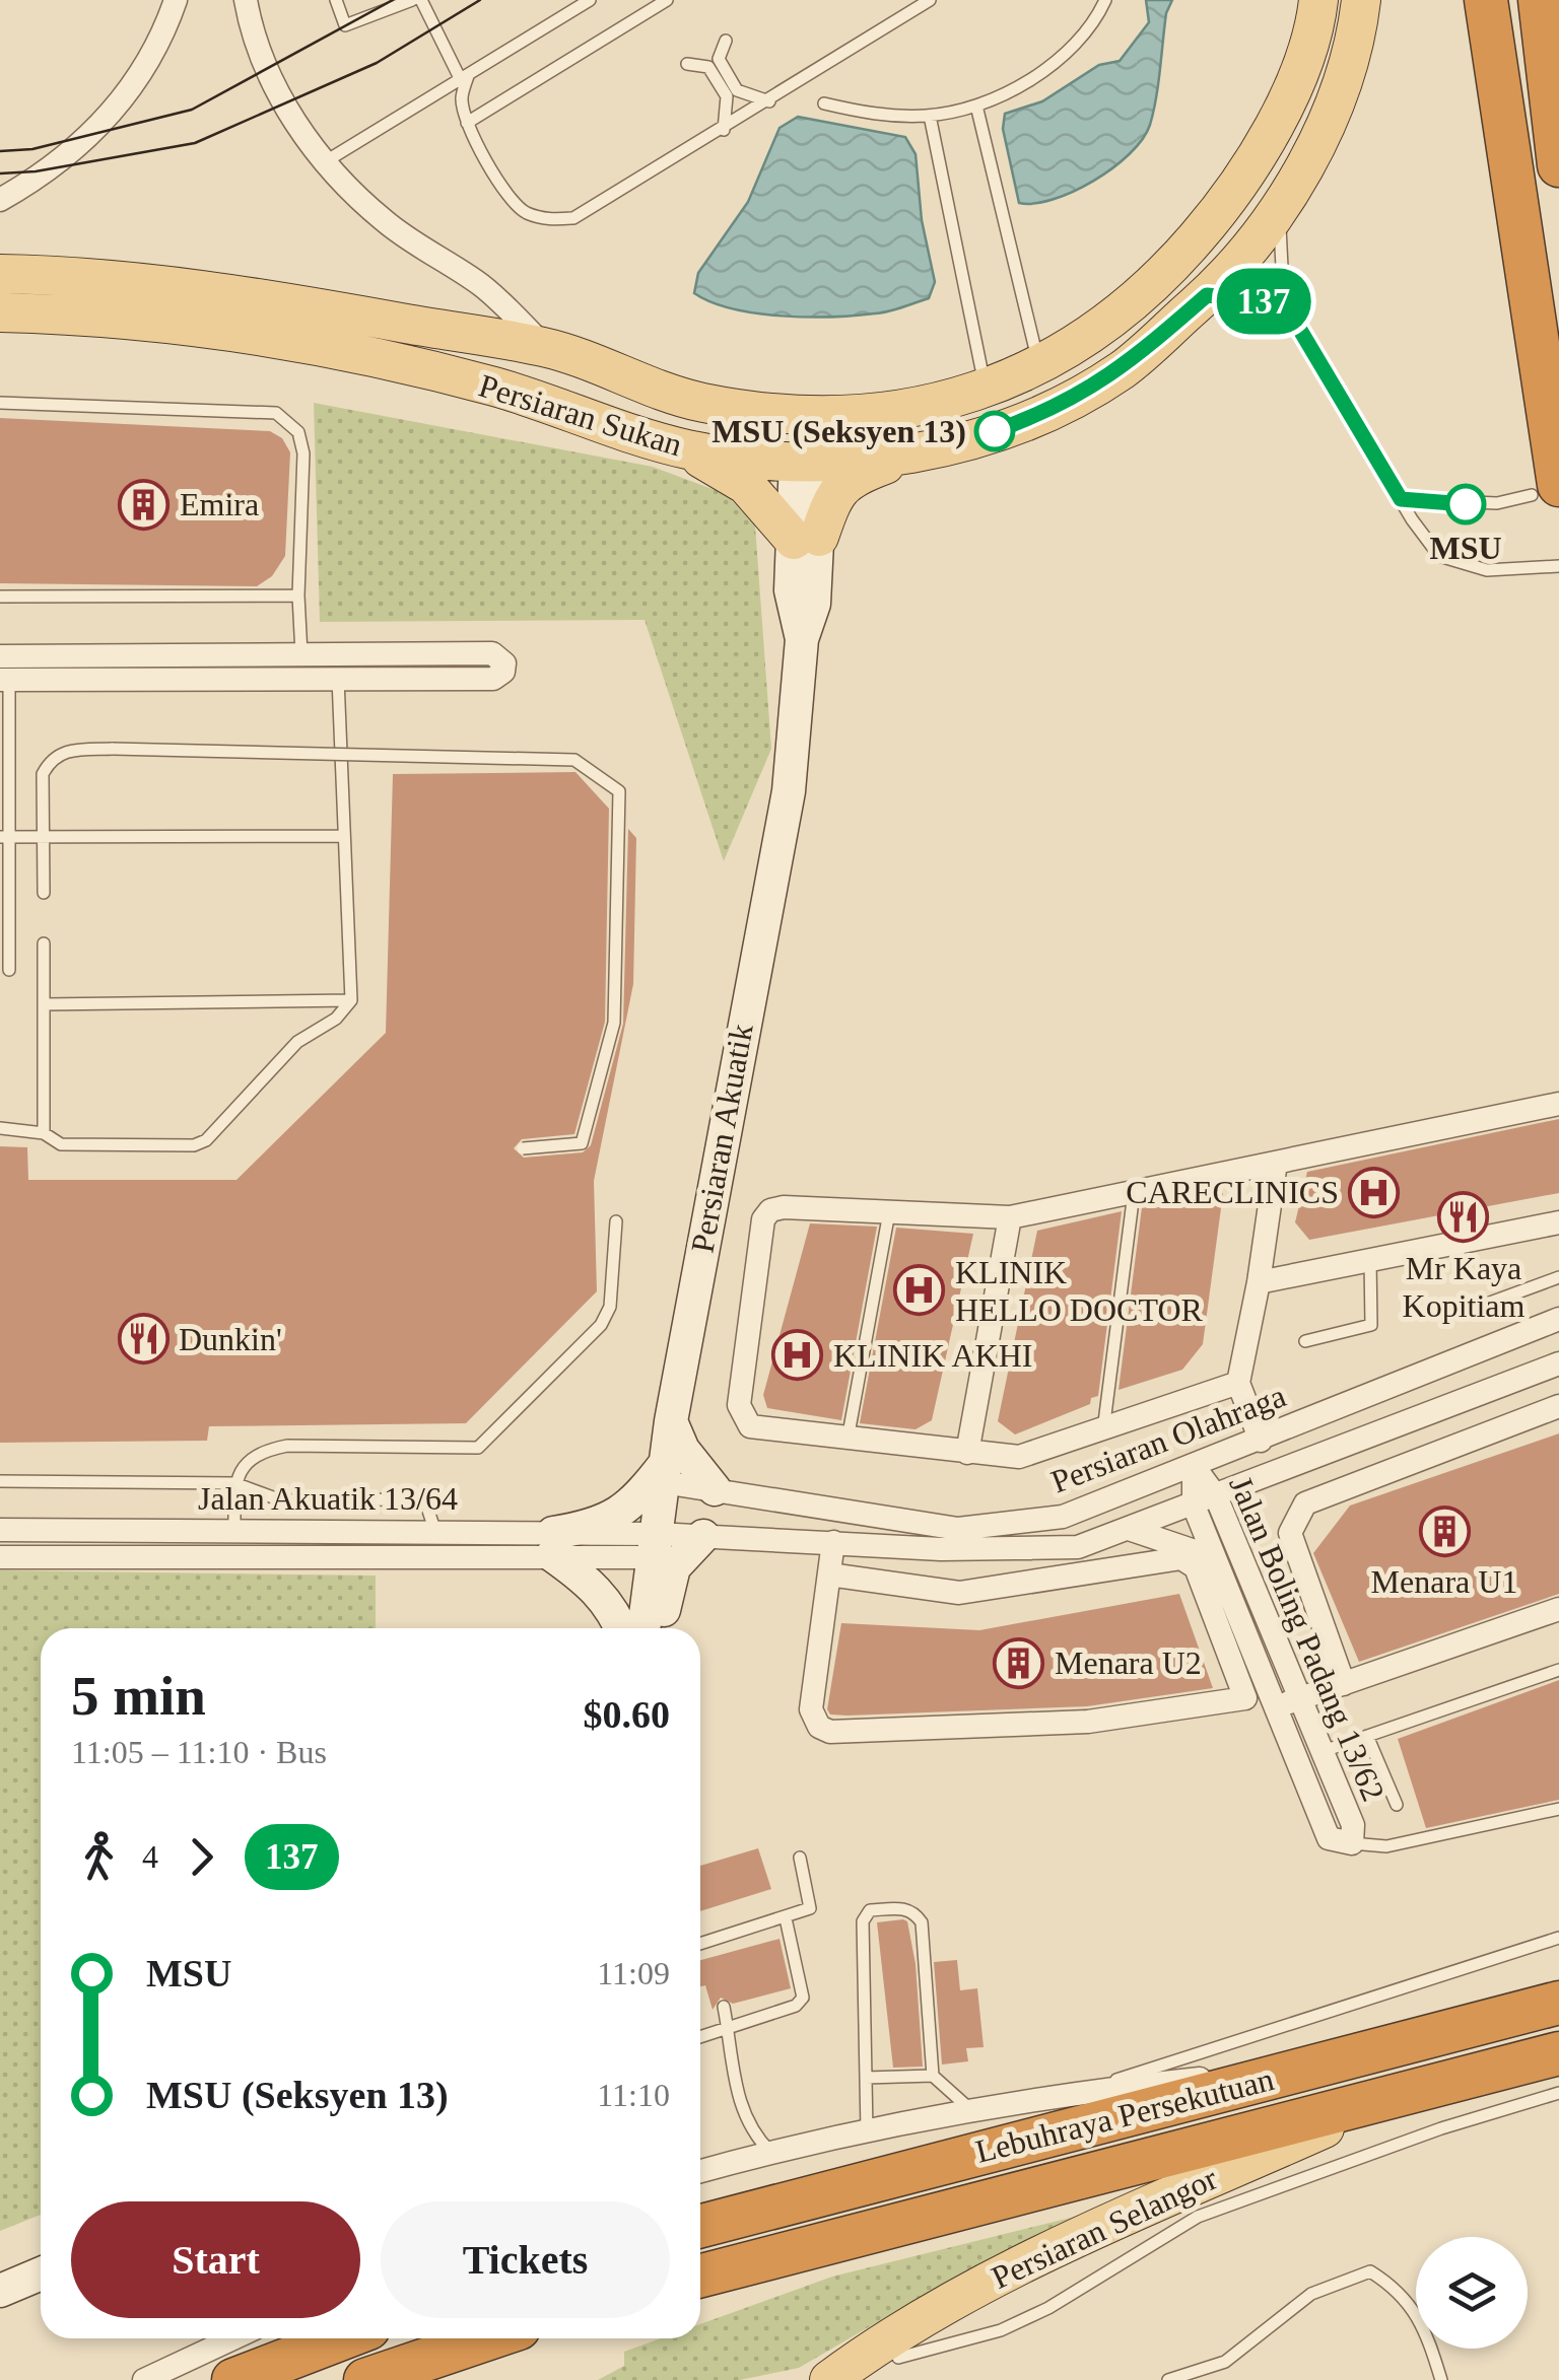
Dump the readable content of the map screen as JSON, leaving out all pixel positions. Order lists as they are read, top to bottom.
{
  "streets": {
    "highway": ["Lebuhraya Persekutuan"],
    "main road": ["Persiaran Sukan", "Persiaran Selangor"],
    "street": [
      "Persiaran Akuatik",
      "Persiaran Olahraga",
      "Jalan Akuatik 13/64",
      "Jalan Boling Padang 13/62"
    ]
  },
  "crossings": [
    ["Persiaran Sukan", "Persiaran Akuatik"],
    ["Persiaran Akuatik", "Persiaran Olahraga"],
    ["Persiaran Akuatik", "Jalan Akuatik 13/64"],
    ["Persiaran Olahraga", "Jalan Akuatik 13/64"],
    ["Persiaran Olahraga", "Jalan Boling Padang 13/62"],
    ["Lebuhraya Persekutuan", "Persiaran Selangor"]
  ],
  "places": {
    "other": ["MSU (Seksyen 13)", "MSU"],
    "building": ["Emira", "Menara U1", "Menara U2"],
    "hospital": ["CARECLINICS", "KLINIK HELLO DOCTOR", "KLINIK AKHI"],
    "restaurant": ["Mr Kaya Kopitiam", "Dunkin'"]
  },
  "lines": ["bus line 137"],
  "page": {
    "on_map": "137",
    "heading": ["5 min", "11:05 – 11:10 · Bus", "$0.60"],
    "legs": ["4", "137"],
    "list": [
      {
        "name": "MSU",
        "value": "11:09"
      },
      {
        "name": "MSU (Seksyen 13)",
        "value": "11:10"
      }
    ],
    "buttons": ["Start", "Tickets"]
  }
}
